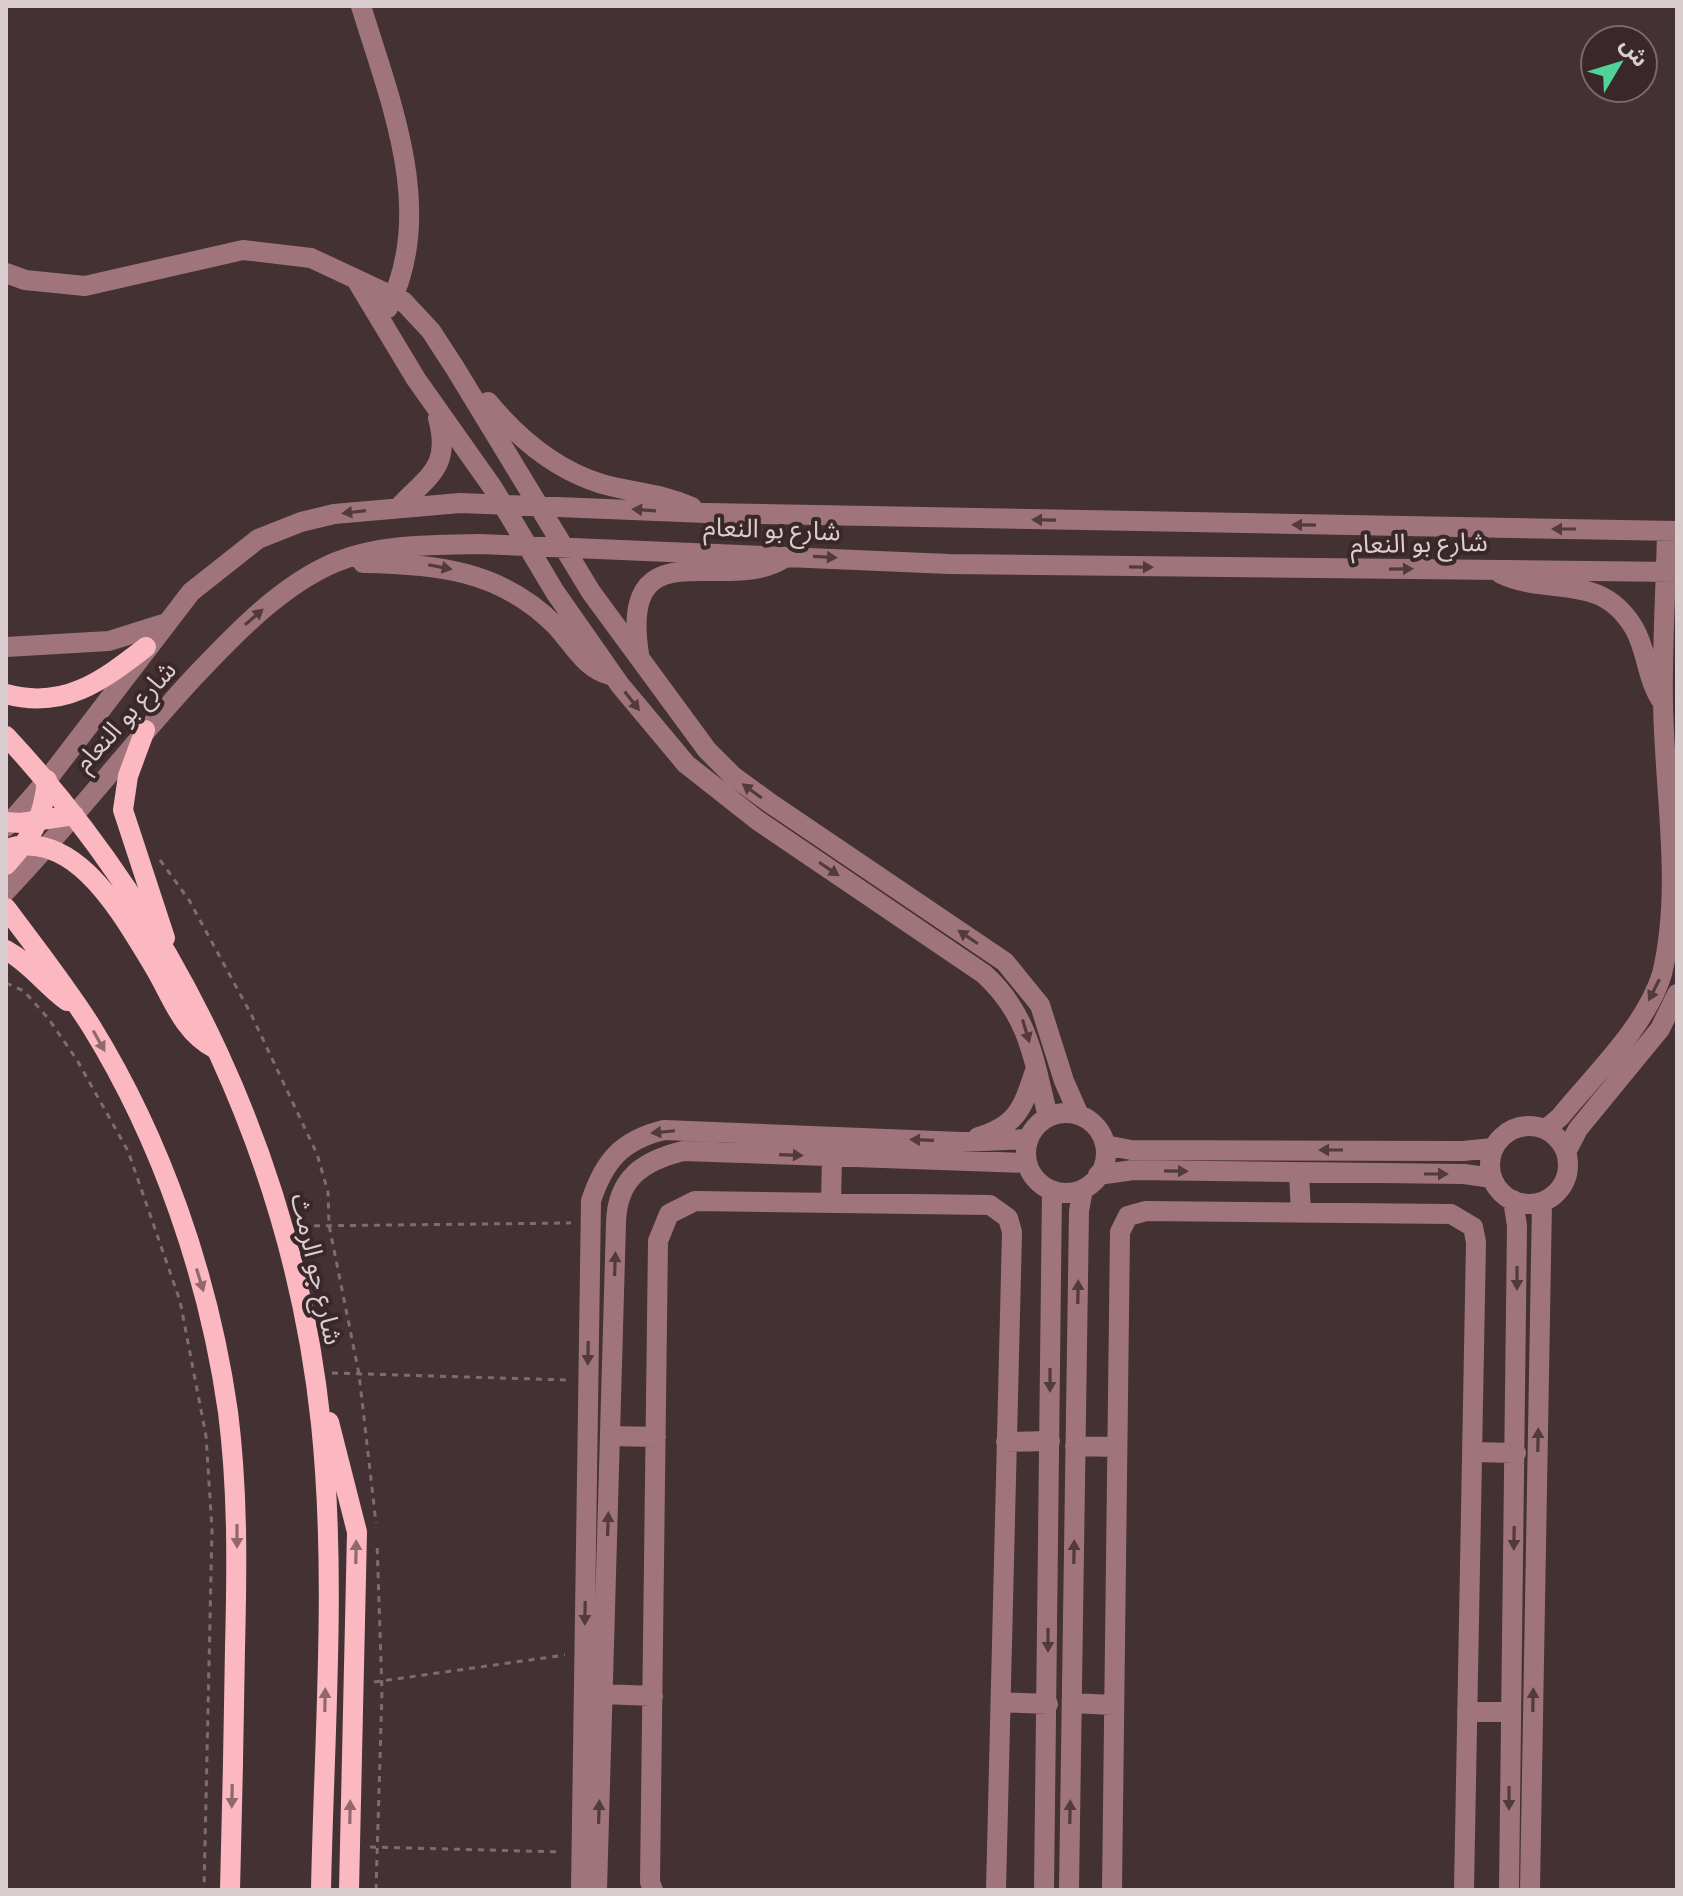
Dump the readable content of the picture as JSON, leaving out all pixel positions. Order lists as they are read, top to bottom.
{
  "streets": {
    "main road": ["شارع جو الرمث"],
    "street": ["شارع بو النعام"]
  },
  "crossings": [
    ["شارع بو النعام", "شارع جو الرمث"]
  ],
  "north": "top right"
}
